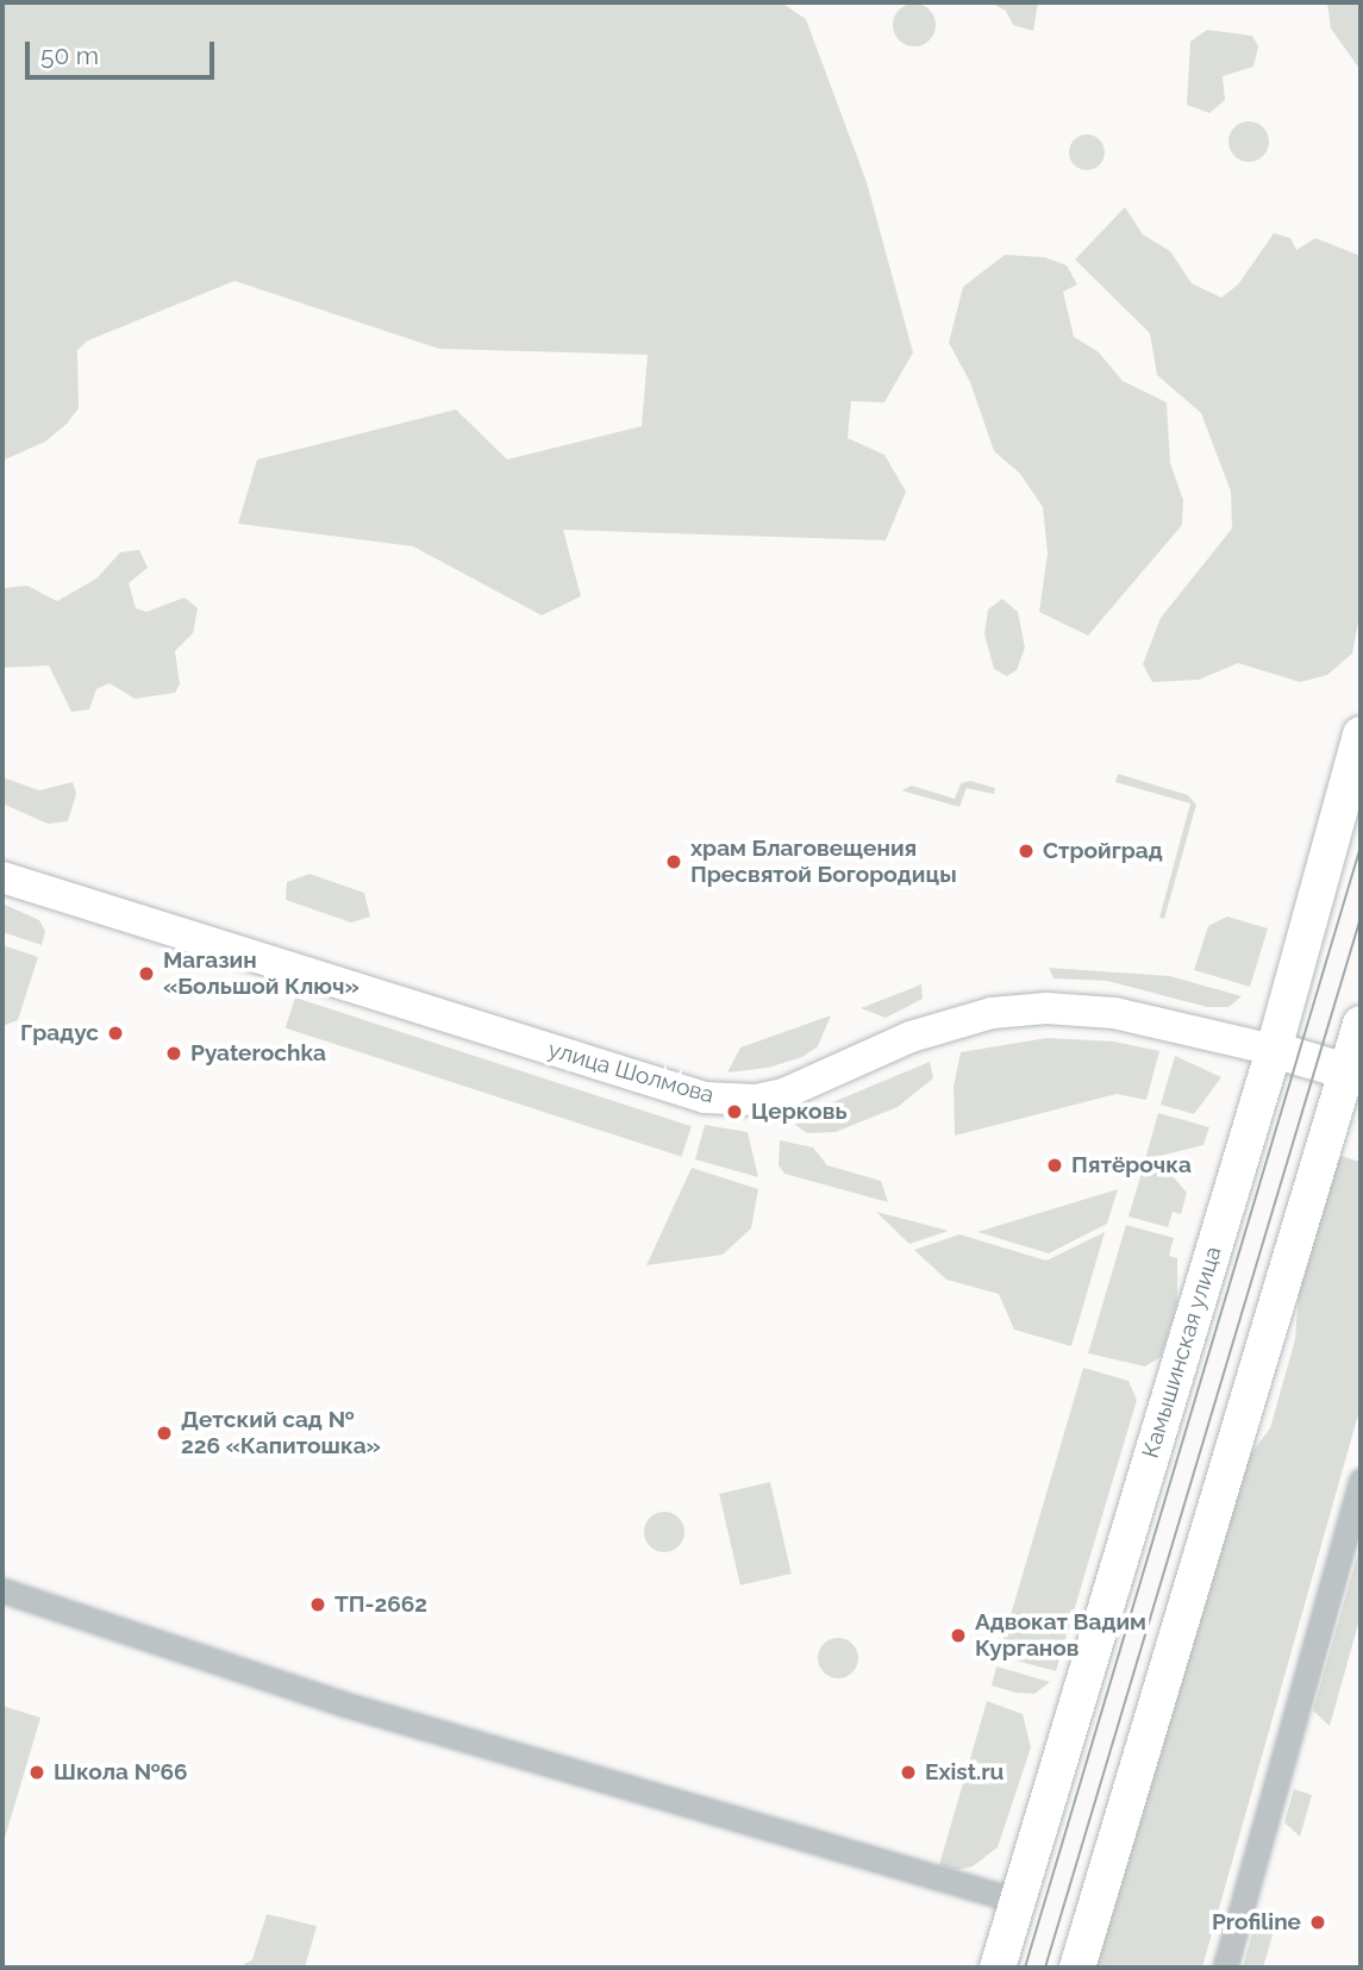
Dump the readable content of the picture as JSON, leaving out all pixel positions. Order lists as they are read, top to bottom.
{
  "streets": {
    "main road": ["улица Шолмова", "Камышинская улица"]
  },
  "crossings": [
    ["улица Шолмова", "Камышинская улица"]
  ],
  "places": [
    "Стройград",
    "храм Благовещения Пресвятой Богородицы",
    "Магазин «Большой Ключ»",
    "Градус",
    "Pyaterochka",
    "Церковь",
    "Пятёрочка",
    "Детский сад № 226 «Капитошка»",
    "ТП-2662",
    "Адвокат Вадим Курганов",
    "Школа №66",
    "Exist.ru",
    "Profiline"
  ],
  "scale_bar": "50 m"
}
